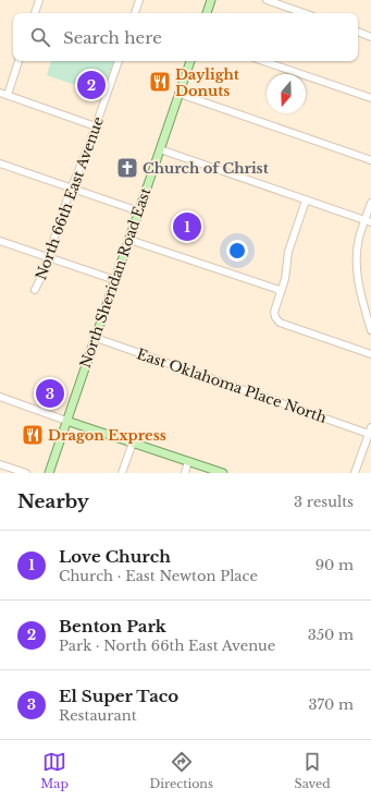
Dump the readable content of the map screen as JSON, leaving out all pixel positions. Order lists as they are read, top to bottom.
{
  "streets": {
    "main road": ["North Sheridan Road East"],
    "street": ["North 66th East Avenue", "East Oklahoma Place North"]
  },
  "crossings": [
    ["North Sheridan Road East", "East Oklahoma Place North"]
  ],
  "places": {
    "restaurant": ["Daylight Donuts", "Dragon Express"],
    "church": ["Church of Christ"]
  },
  "north": "bottom",
  "page": {
    "search": "Search here",
    "pins": ["2", "1", "3"],
    "heading": ["Nearby", "3 results"],
    "list": [
      {
        "mark": "1",
        "name": "Love Church",
        "note": "Church · East Newton Place",
        "value": "90 m"
      },
      {
        "mark": "2",
        "name": "Benton Park",
        "note": "Park · North 66th East Avenue",
        "value": "350 m"
      },
      {
        "mark": "3",
        "name": "El Super Taco",
        "note": "Restaurant",
        "value": "370 m"
      }
    ],
    "nav": ["Map", "Directions", "Saved"]
  }
}
